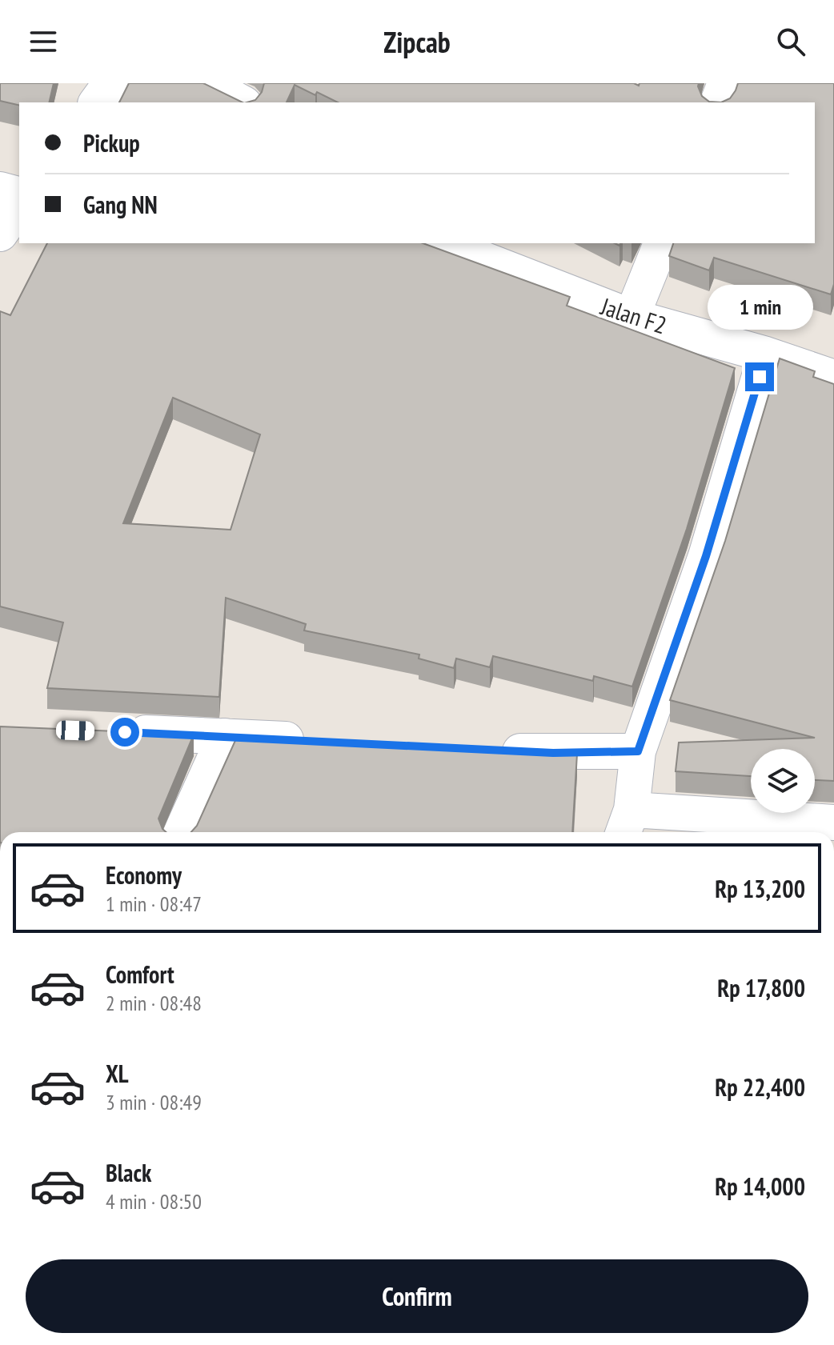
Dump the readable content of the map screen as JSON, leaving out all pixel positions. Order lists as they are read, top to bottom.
{
  "streets": {
    "street": ["Jalan F2"]
  },
  "page": {
    "header": "Zipcab",
    "banner": ["Pickup", "Gang NN"],
    "bubble": "1 min",
    "list": [
      {
        "name": "Economy",
        "note": "1 min · 08:47",
        "value": "Rp 13,200"
      },
      {
        "name": "Comfort",
        "note": "2 min · 08:48",
        "value": "Rp 17,800"
      },
      {
        "name": "XL",
        "note": "3 min · 08:49",
        "value": "Rp 22,400"
      },
      {
        "name": "Black",
        "note": "4 min · 08:50",
        "value": "Rp 14,000"
      }
    ],
    "buttons": "Confirm"
  }
}
